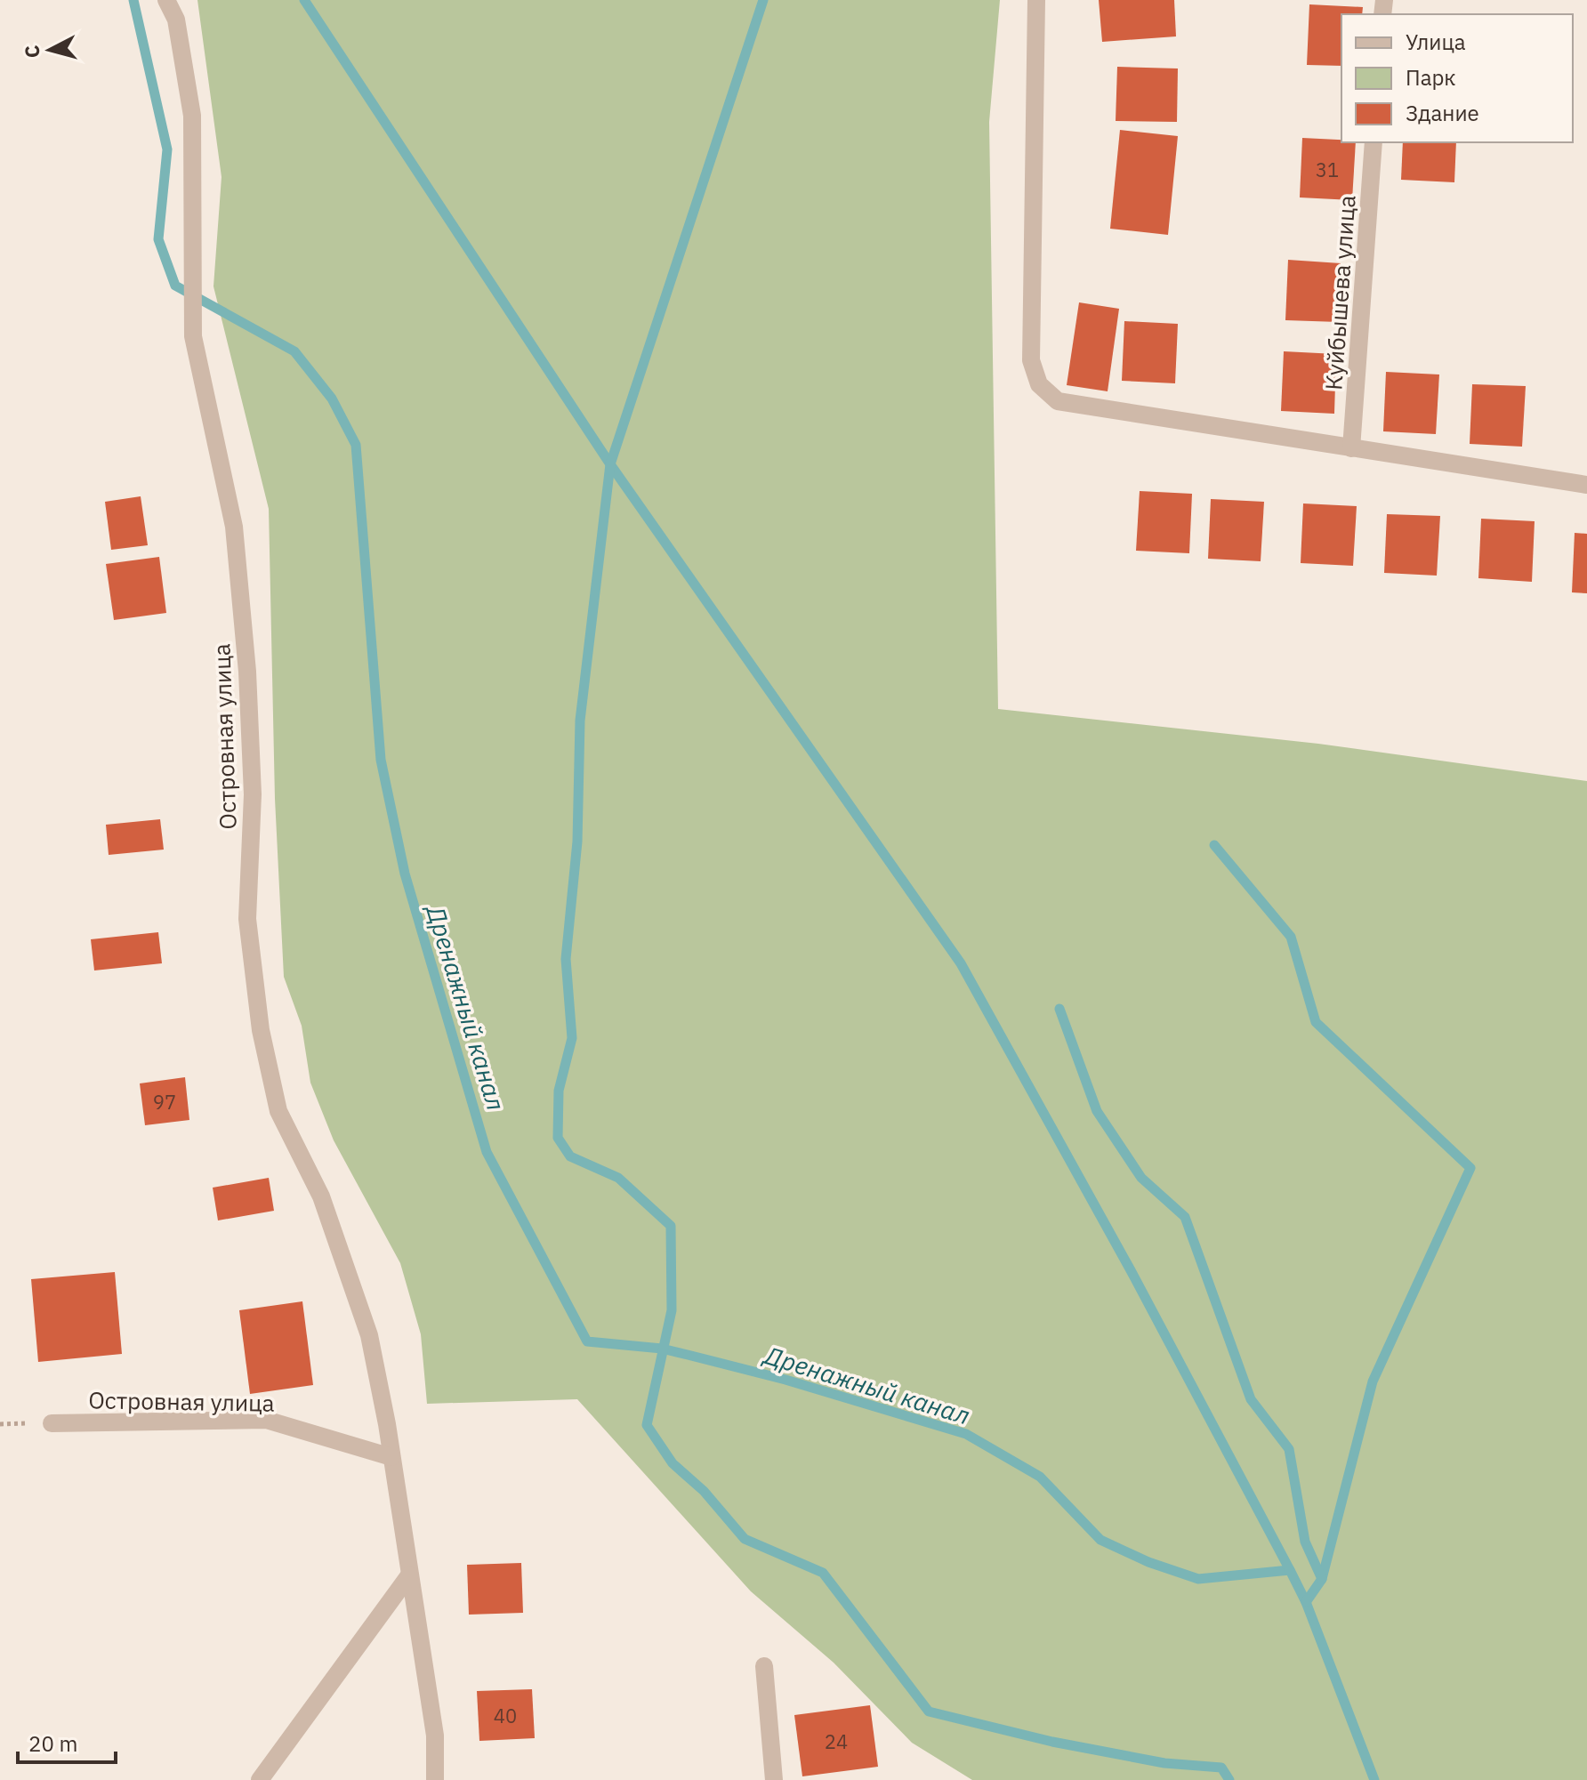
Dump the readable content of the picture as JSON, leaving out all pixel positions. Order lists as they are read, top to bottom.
{
  "streets": {
    "street": ["Куйбышева улица", "Островная улица"]
  },
  "water": ["Дренажный канал"],
  "house_numbers": [
    "31",
    "97",
    "40",
    "24"
  ],
  "legend": ["Улица", "Парк", "Здание"],
  "scale_bar": "20 m",
  "north": "left"
}
